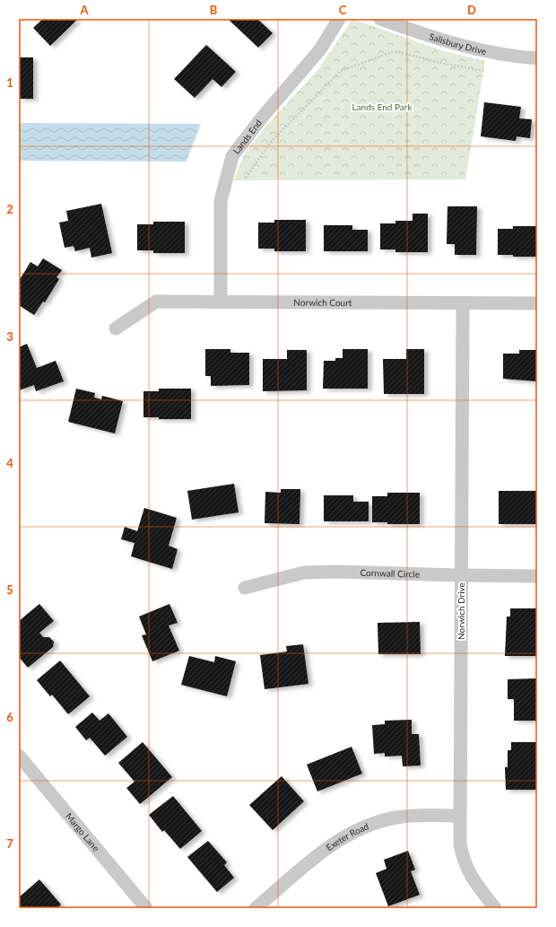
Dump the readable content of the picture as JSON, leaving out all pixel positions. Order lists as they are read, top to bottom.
{
  "streets": {
    "street": [
      "Salisbury Drive",
      "Lands End",
      "Norwich Court",
      "Cornwall Circle",
      "Norwich Drive",
      "Margo Lane",
      "Exeter Road"
    ]
  },
  "crossings": [
    ["Lands End", "Norwich Court"],
    ["Norwich Court", "Norwich Drive"],
    ["Cornwall Circle", "Norwich Drive"],
    ["Norwich Drive", "Exeter Road"]
  ],
  "parks": ["Lands End Park"],
  "grid": {
    "columns": [
      "A",
      "B",
      "C",
      "D"
    ],
    "rows": [
      "1",
      "2",
      "3",
      "4",
      "5",
      "6",
      "7"
    ]
  }
}
